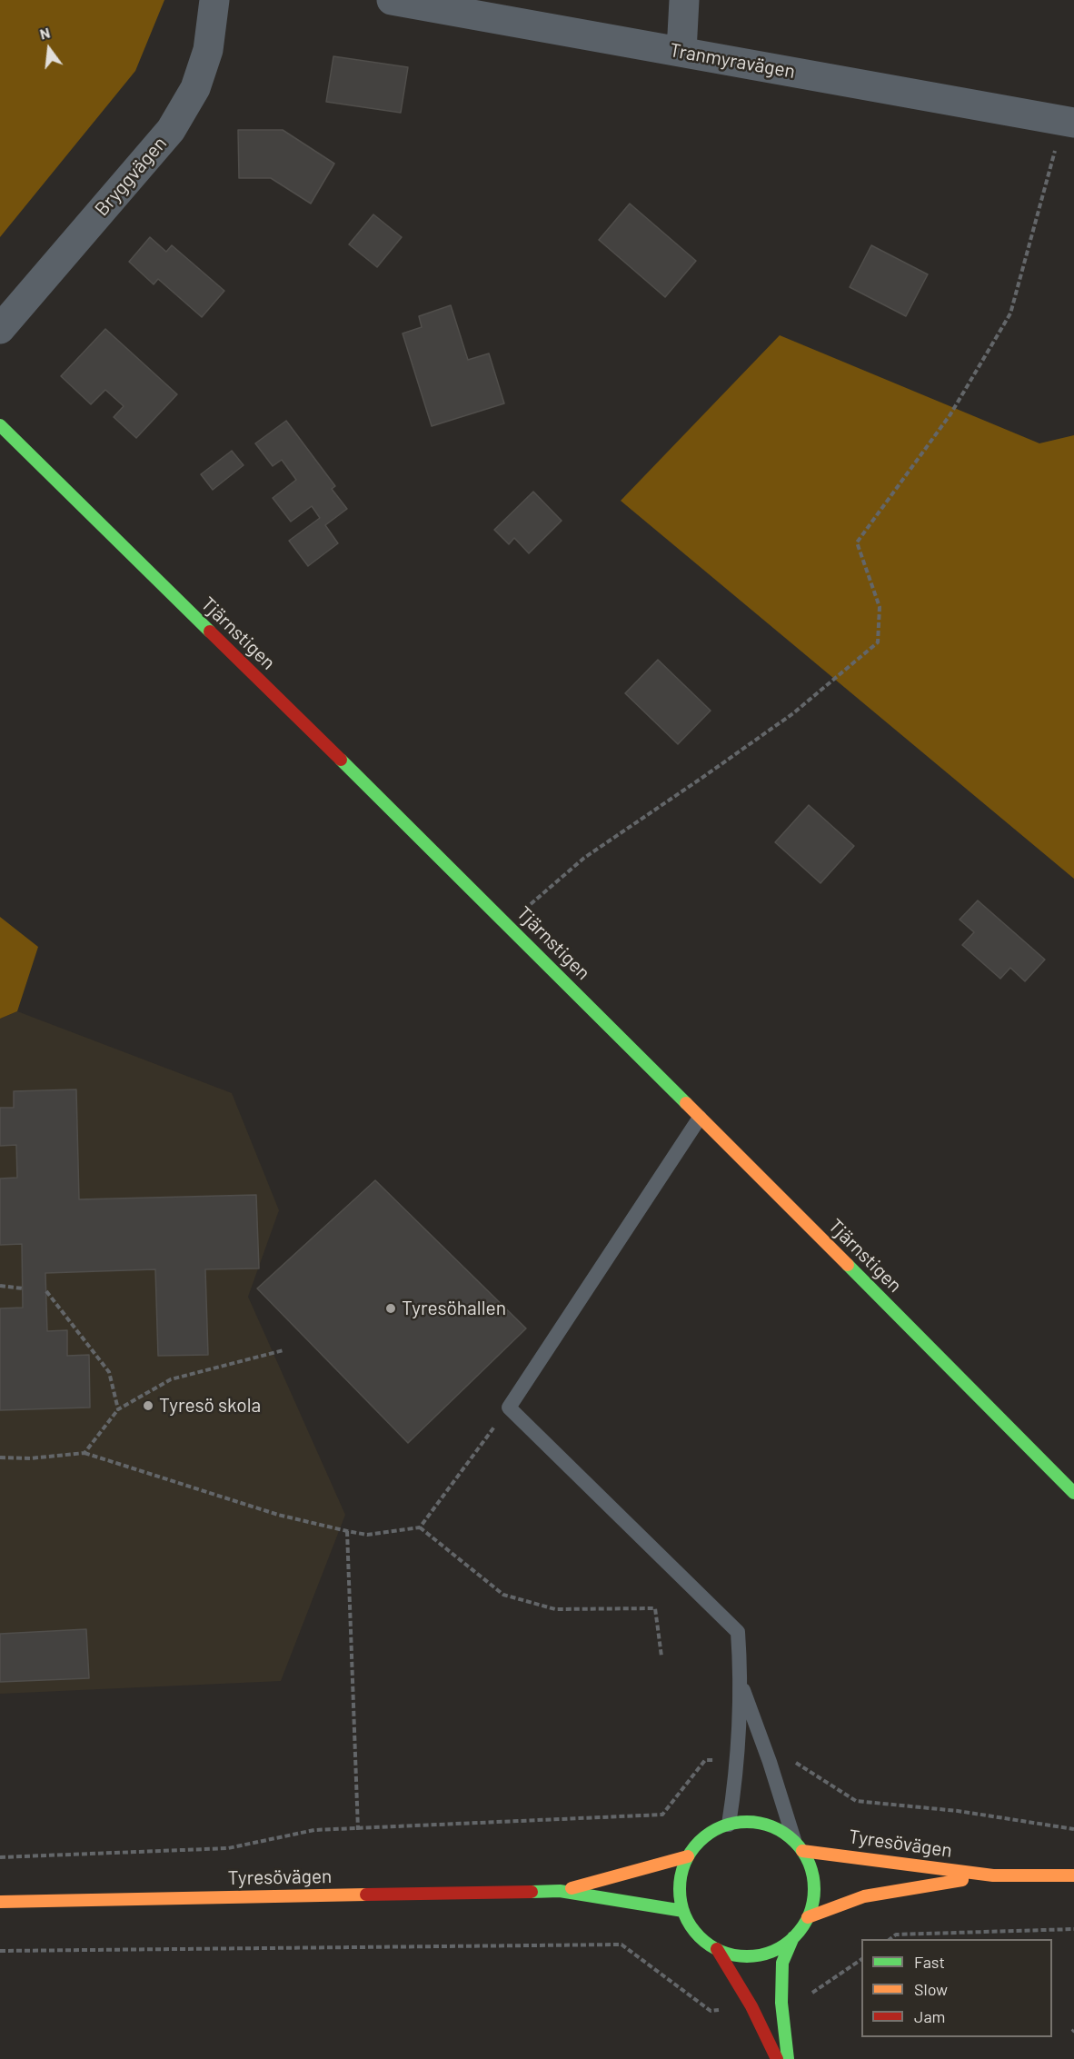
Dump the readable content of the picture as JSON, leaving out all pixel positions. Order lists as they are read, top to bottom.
{
  "streets": {
    "street": [
      "Tranmyravägen",
      "Bryggvägen",
      "Tjärnstigen",
      "Tyresövägen"
    ]
  },
  "places": ["Tyresöhallen", "Tyresö skola"],
  "legend": ["Fast", "Slow", "Jam"],
  "north": "top"
}
